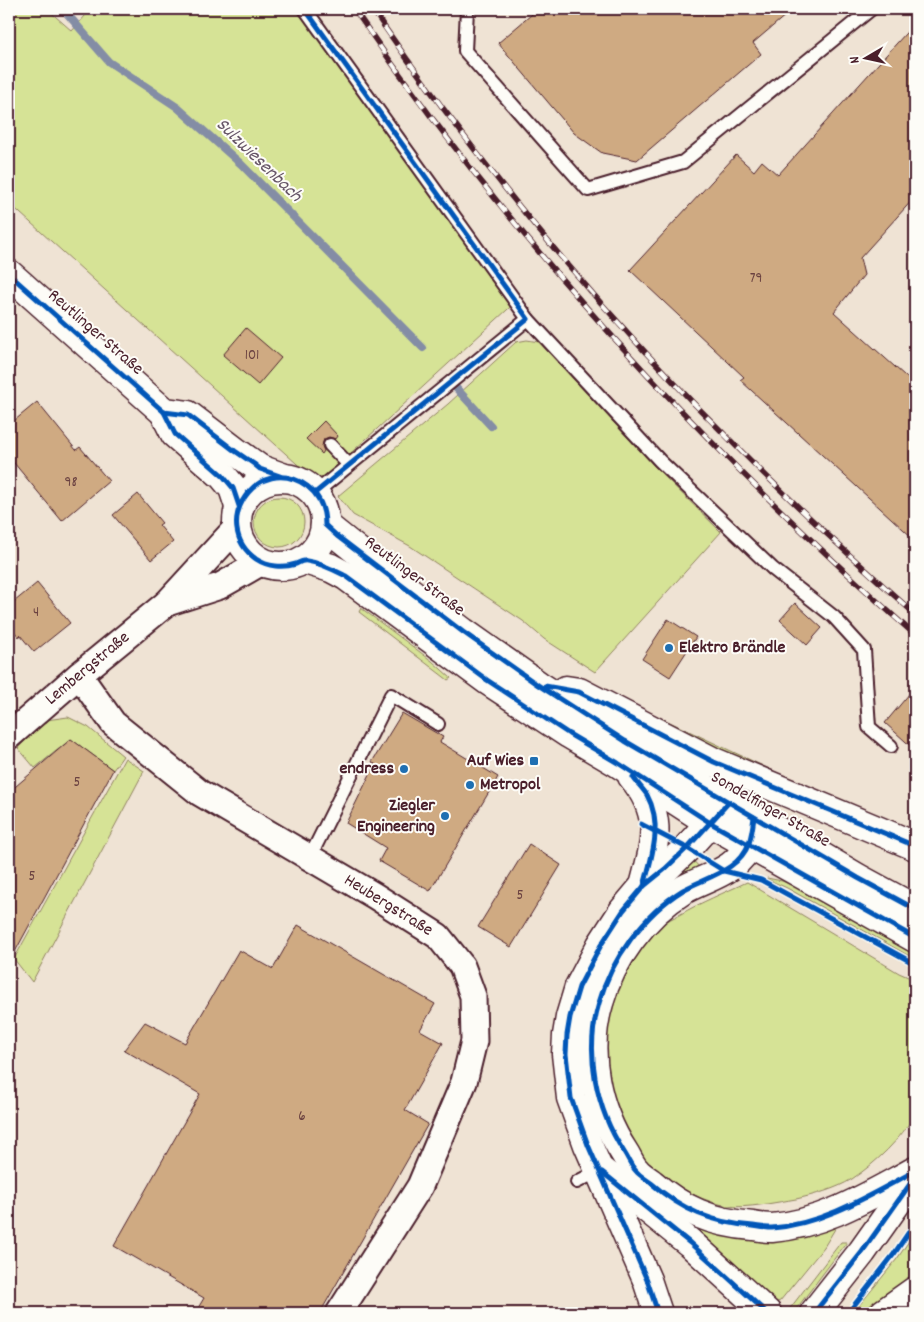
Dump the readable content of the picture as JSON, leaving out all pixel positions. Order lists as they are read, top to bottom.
{
  "streets": {
    "main road": ["Reutlinger Straße", "Sondelfinger Straße"],
    "street": ["Lembergstraße", "Heubergstraße"]
  },
  "crossings": [
    ["Reutlinger Straße", "Lembergstraße"],
    ["Reutlinger Straße", "Sondelfinger Straße"],
    ["Lembergstraße", "Heubergstraße"]
  ],
  "water": ["Sulzwiesenbach"],
  "places": {
    "other": [
      "Elektro Brändle",
      "endress",
      "Metropol",
      "Ziegler Engineering"
    ],
    "transit": ["Auf Wies"]
  },
  "house_numbers": [
    "79",
    "101",
    "98",
    "4",
    "5",
    "5",
    "5",
    "6"
  ],
  "north": "left"
}
